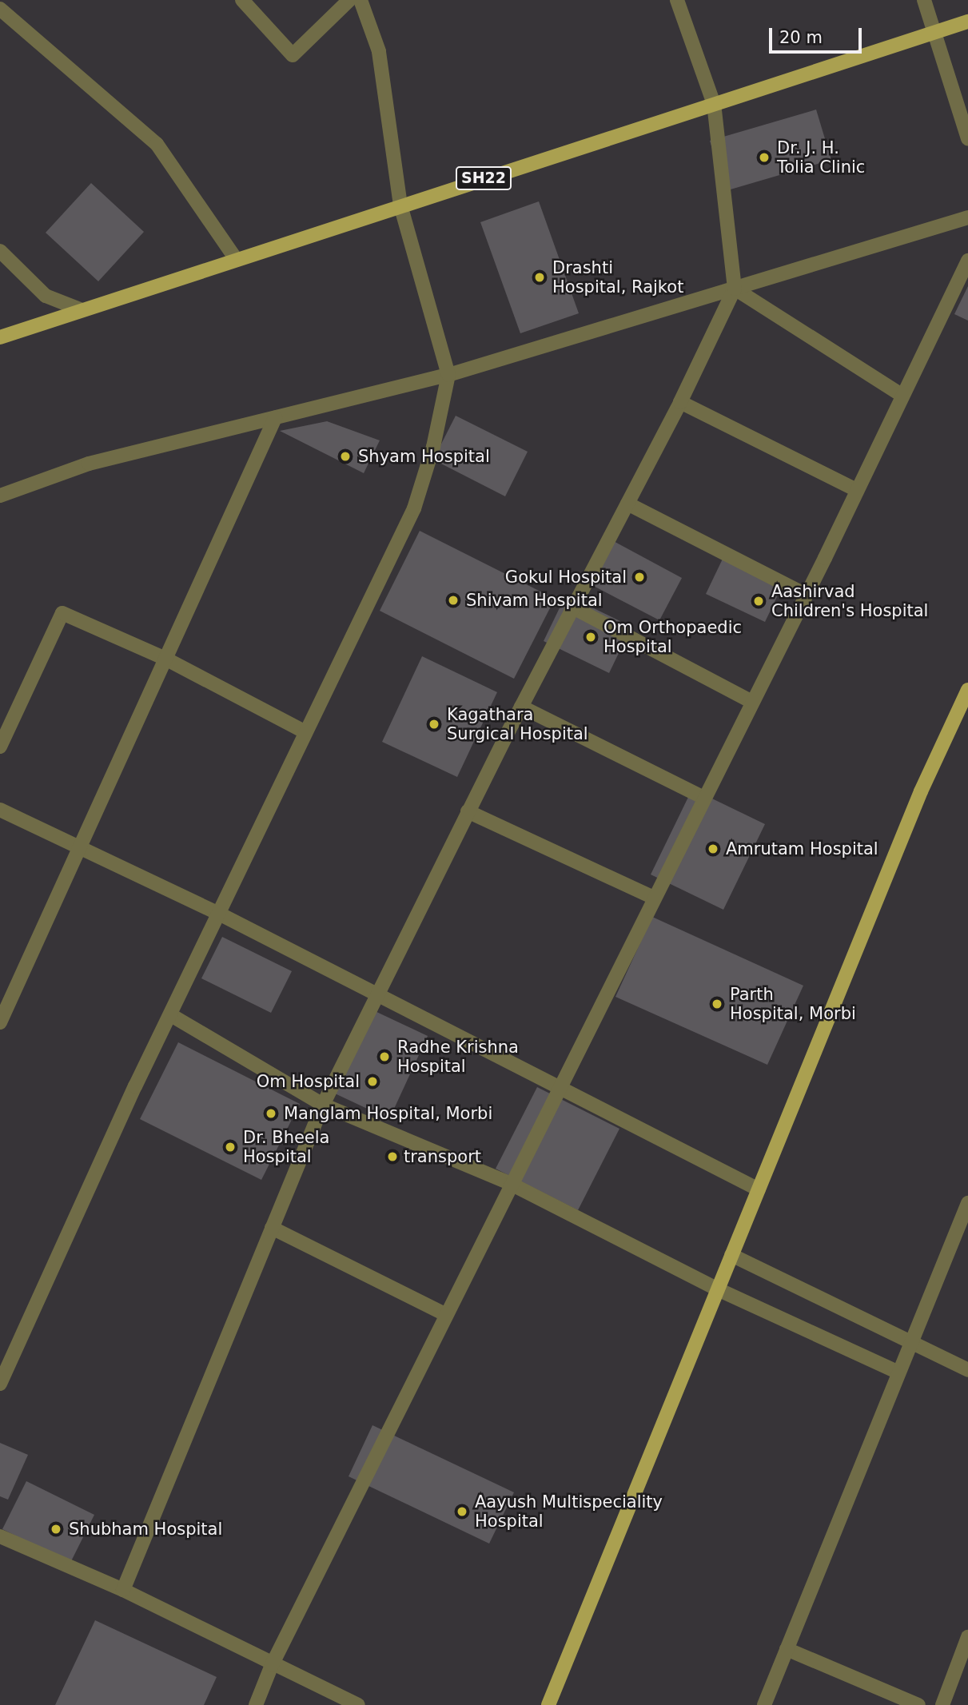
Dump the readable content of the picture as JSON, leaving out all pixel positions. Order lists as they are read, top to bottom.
{
  "streets": {
    "main road": ["SH22"]
  },
  "places": [
    "Dr. J. H. Tolia Clinic",
    "Drashti Hospital, Rajkot",
    "Shyam Hospital",
    "Gokul Hospital",
    "Shivam Hospital",
    "Aashirvad Children's Hospital",
    "Om Orthopaedic Hospital",
    "Kagathara Surgical Hospital",
    "Amrutam Hospital",
    "Parth Hospital, Morbi",
    "Radhe Krishna Hospital",
    "Om Hospital",
    "Manglam Hospital, Morbi",
    "Dr. Bheela Hospital",
    "transport",
    "Aayush Multispeciality Hospital",
    "Shubham Hospital"
  ],
  "scale_bar": "20 m"
}
